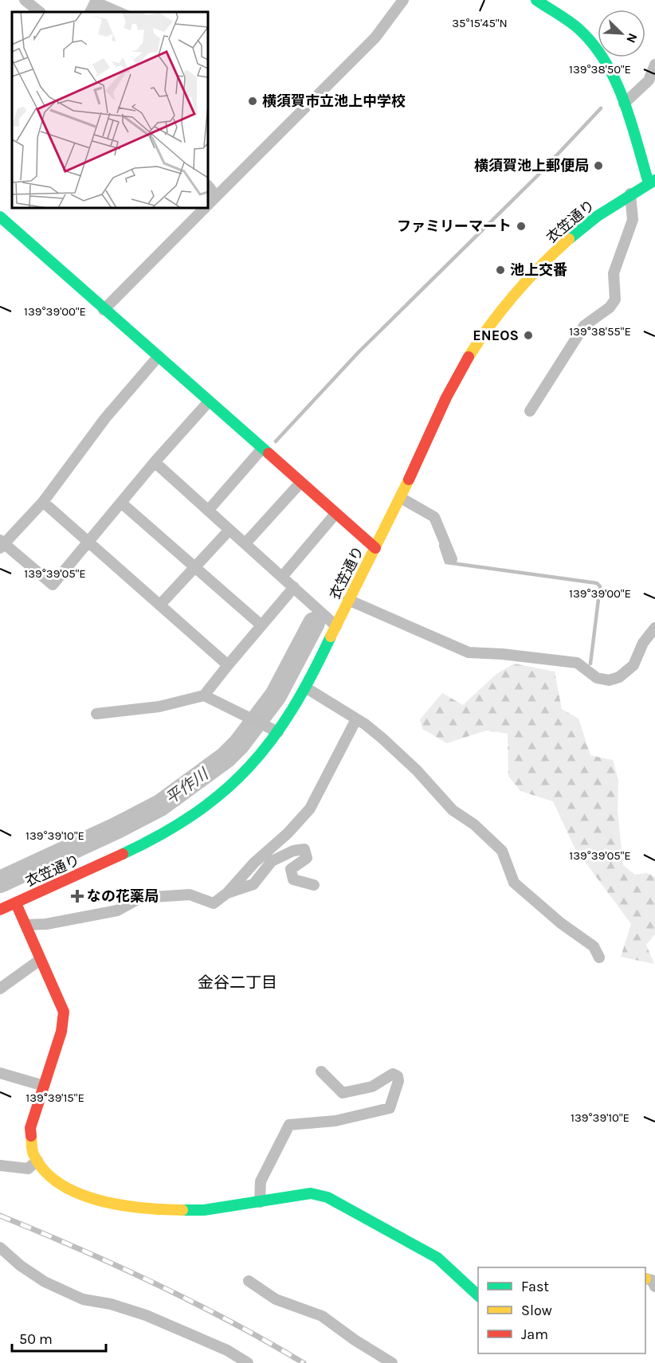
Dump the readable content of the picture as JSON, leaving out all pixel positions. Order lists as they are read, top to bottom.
{
  "streets": {
    "street": ["衣笠通り"]
  },
  "districts": ["金谷二丁目"],
  "water": ["平作川"],
  "places": {
    "other": [
      "横須賀市立池上中学校",
      "横須賀池上郵便局",
      "ファミリーマート",
      "池上交番",
      "ENEOS"
    ],
    "health": ["なの花薬局"]
  },
  "legend": ["Fast", "Slow", "Jam"],
  "scale_bar": "50 m",
  "north": "bottom right",
  "coordinates": [
    "35°15'45\"N",
    "139°38'50\"E",
    "139°39'00\"E",
    "139°38'55\"E",
    "139°39'05\"E",
    "139°39'10\"E",
    "139°39'15\"E"
  ]
}
